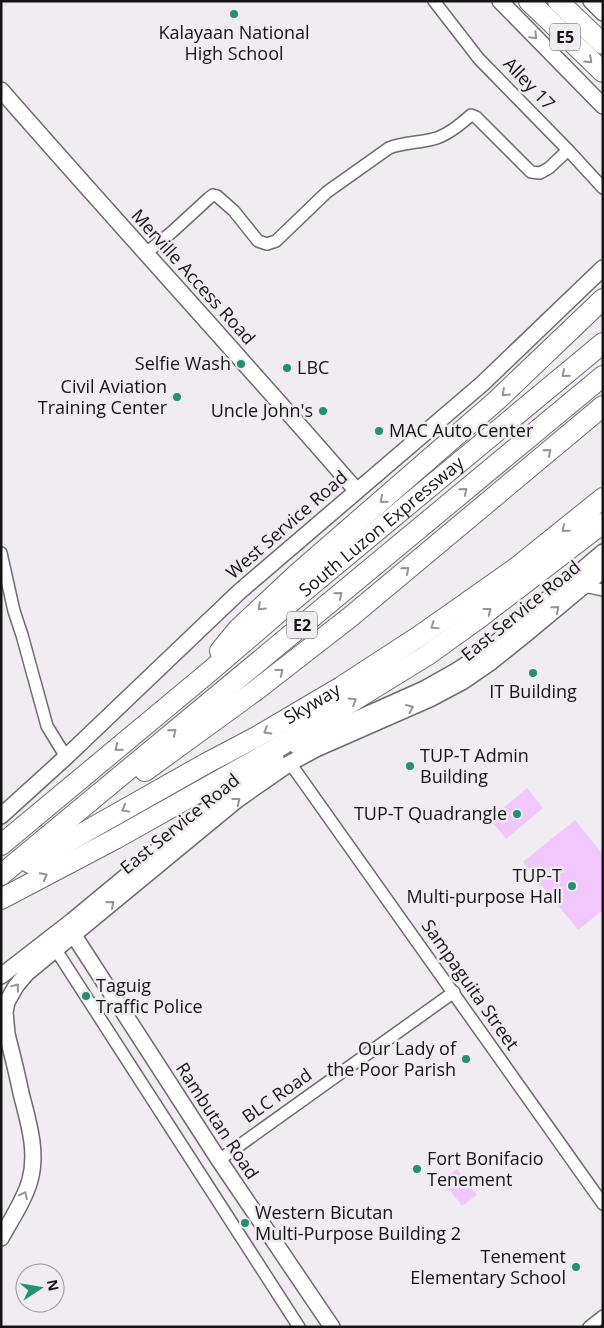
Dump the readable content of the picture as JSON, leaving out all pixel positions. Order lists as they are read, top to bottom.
{
  "streets": {
    "highway": [
      "E5",
      "South Luzon Expressway",
      "E2",
      "Skyway"
    ],
    "main road": [
      "Merville Access Road",
      "West Service Road",
      "East Service Road",
      "Rambutan Road"
    ],
    "street": ["Alley 17", "Sampaguita Street", "BLC Road"]
  },
  "crossings": [
    ["Merville Access Road", "West Service Road"],
    ["South Luzon Expressway", "Skyway"],
    ["East Service Road", "Sampaguita Street"],
    ["East Service Road", "Rambutan Road"],
    ["Sampaguita Street", "BLC Road"],
    ["BLC Road", "Rambutan Road"]
  ],
  "places": [
    "Kalayaan National High School",
    "Selfie Wash",
    "LBC",
    "Civil Aviation Training Center",
    "Uncle John's",
    "MAC Auto Center",
    "IT Building",
    "TUP-T Admin Building",
    "TUP-T Quadrangle",
    "TUP-T Multi-purpose Hall",
    "Taguig Traffic Police",
    "Our Lady of the Poor Parish",
    "Fort Bonifacio Tenement",
    "Western Bicutan Multi-Purpose Building 2",
    "Tenement Elementary School"
  ],
  "north": "right"
}
